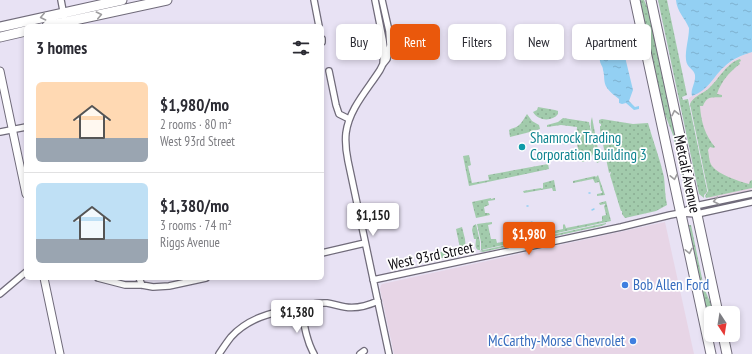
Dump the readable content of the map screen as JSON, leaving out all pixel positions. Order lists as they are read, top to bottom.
{
  "streets": {
    "main road": ["Metcalf Avenue"],
    "street": ["West 93rd Street"]
  },
  "crossings": [
    ["Metcalf Avenue", "West 93rd Street"]
  ],
  "places": ["Shamrock Trading Corporation Building 3", "Bob Allen Ford", "McCarthy-Morse Chevrolet"],
  "north": "bottom",
  "page": {
    "chip": [
      "Buy",
      "Rent",
      "Filters",
      "New",
      "Apartment"
    ],
    "heading": "3 homes",
    "list": [
      {
        "name": "$1,980/mo",
        "note": "2 rooms · 80 m² · West 93rd Street"
      },
      {
        "name": "$1,380/mo",
        "note": "3 rooms · 74 m² · Riggs Avenue"
      }
    ],
    "price": ["$1,150", "$1,980", "$1,380"]
  }
}
